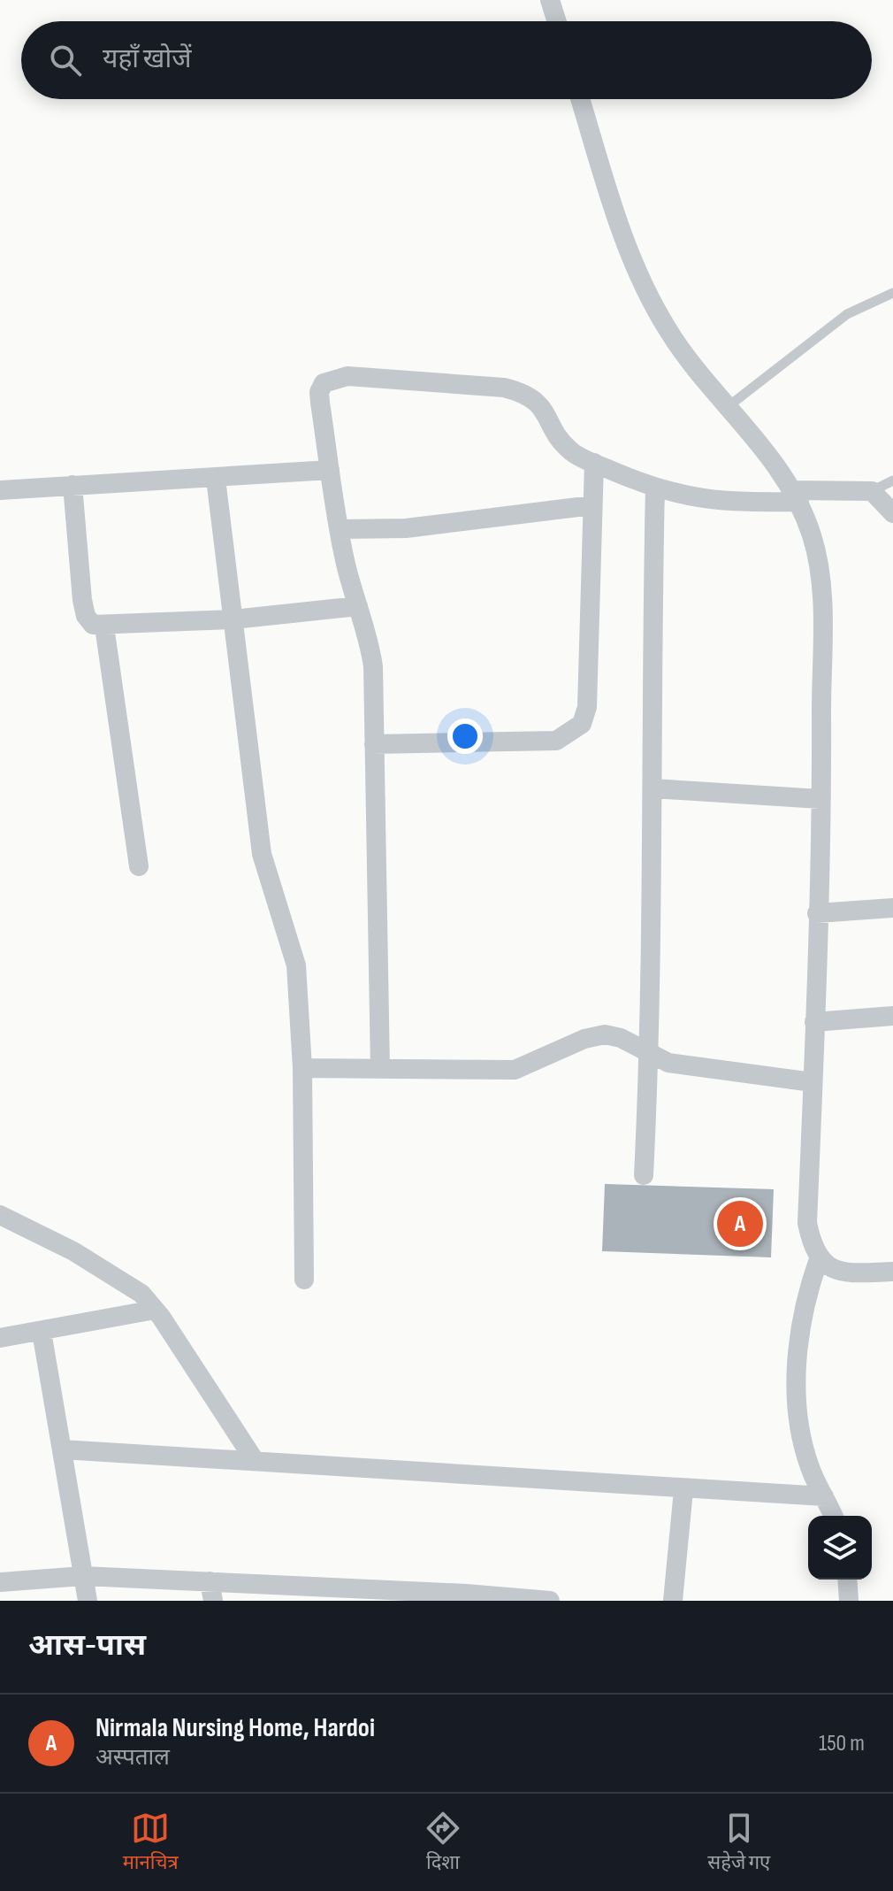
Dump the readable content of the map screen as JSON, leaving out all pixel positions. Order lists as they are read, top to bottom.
{
  "page": {
    "search": "यहाँ खोजें",
    "pins": "A",
    "heading": "आस-पास",
    "list": [
      {
        "mark": "A",
        "name": "Nirmala Nursing Home, Hardoi",
        "note": "अस्पताल",
        "value": "150 m"
      }
    ],
    "nav": ["मानचित्र", "दिशा", "सहेजे गए"]
  }
}
